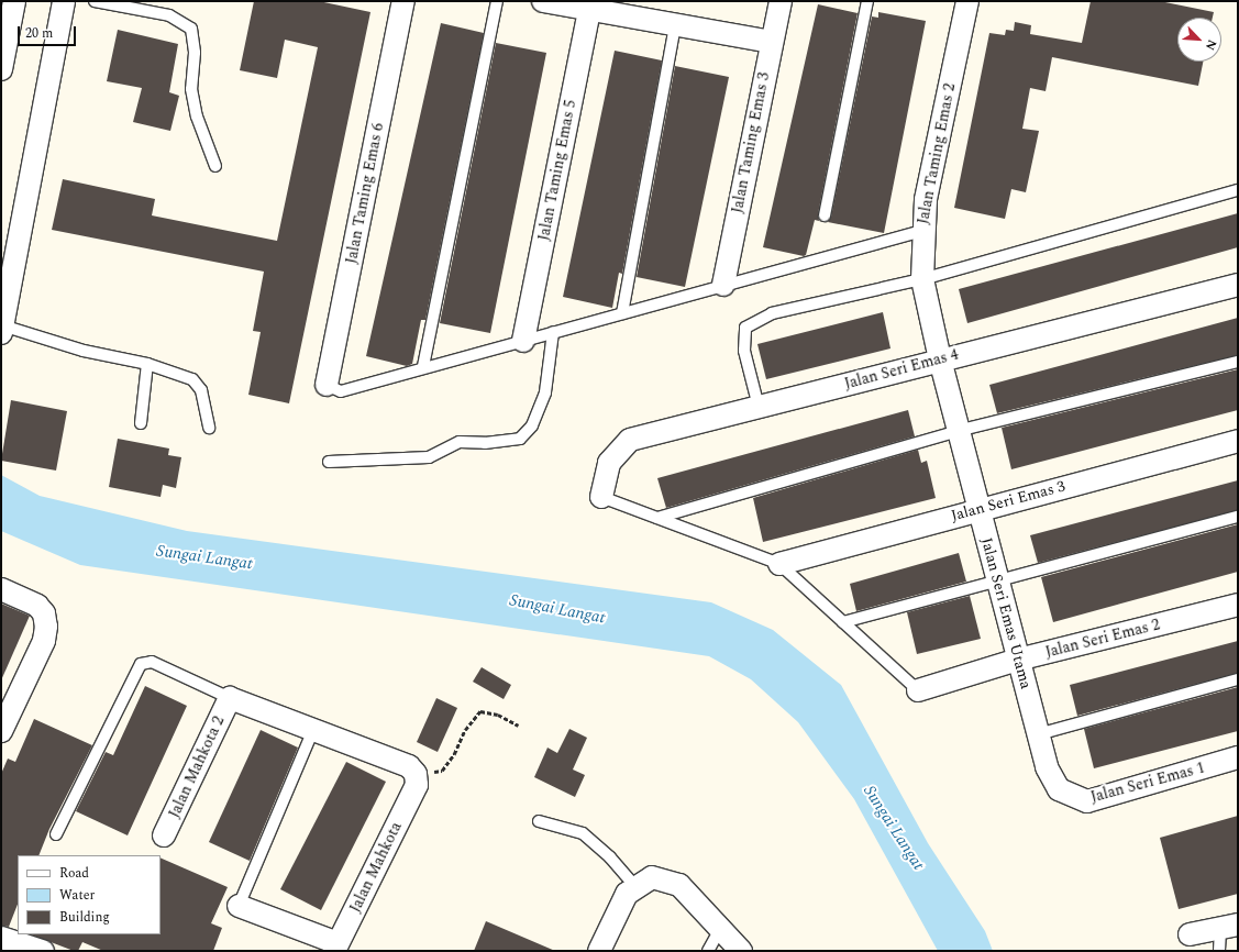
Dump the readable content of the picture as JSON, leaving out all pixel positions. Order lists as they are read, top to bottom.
{
  "streets": {
    "street": [
      "Jalan Taming Emas 3",
      "Jalan Taming Emas 2",
      "Jalan Taming Emas 5",
      "Jalan Taming Emas 6",
      "Jalan Seri Emas 4",
      "Jalan Seri Emas 3",
      "Jalan Seri Emas Utama",
      "Jalan Seri Emas 2",
      "Jalan Mahkota 2",
      "Jalan Seri Emas 1",
      "Jalan Mahkota"
    ]
  },
  "crossings": [
    ["Jalan Taming Emas 2", "Jalan Seri Emas 4"],
    ["Jalan Taming Emas 2", "Jalan Seri Emas Utama"],
    ["Jalan Seri Emas 4", "Jalan Seri Emas Utama"],
    ["Jalan Seri Emas 3", "Jalan Seri Emas Utama"],
    ["Jalan Seri Emas Utama", "Jalan Seri Emas 2"],
    ["Jalan Seri Emas Utama", "Jalan Seri Emas 1"]
  ],
  "water": ["Sungai Langat"],
  "legend": ["Road", "Water", "Building"],
  "scale_bar": "20 m",
  "north": "bottom right"
}
